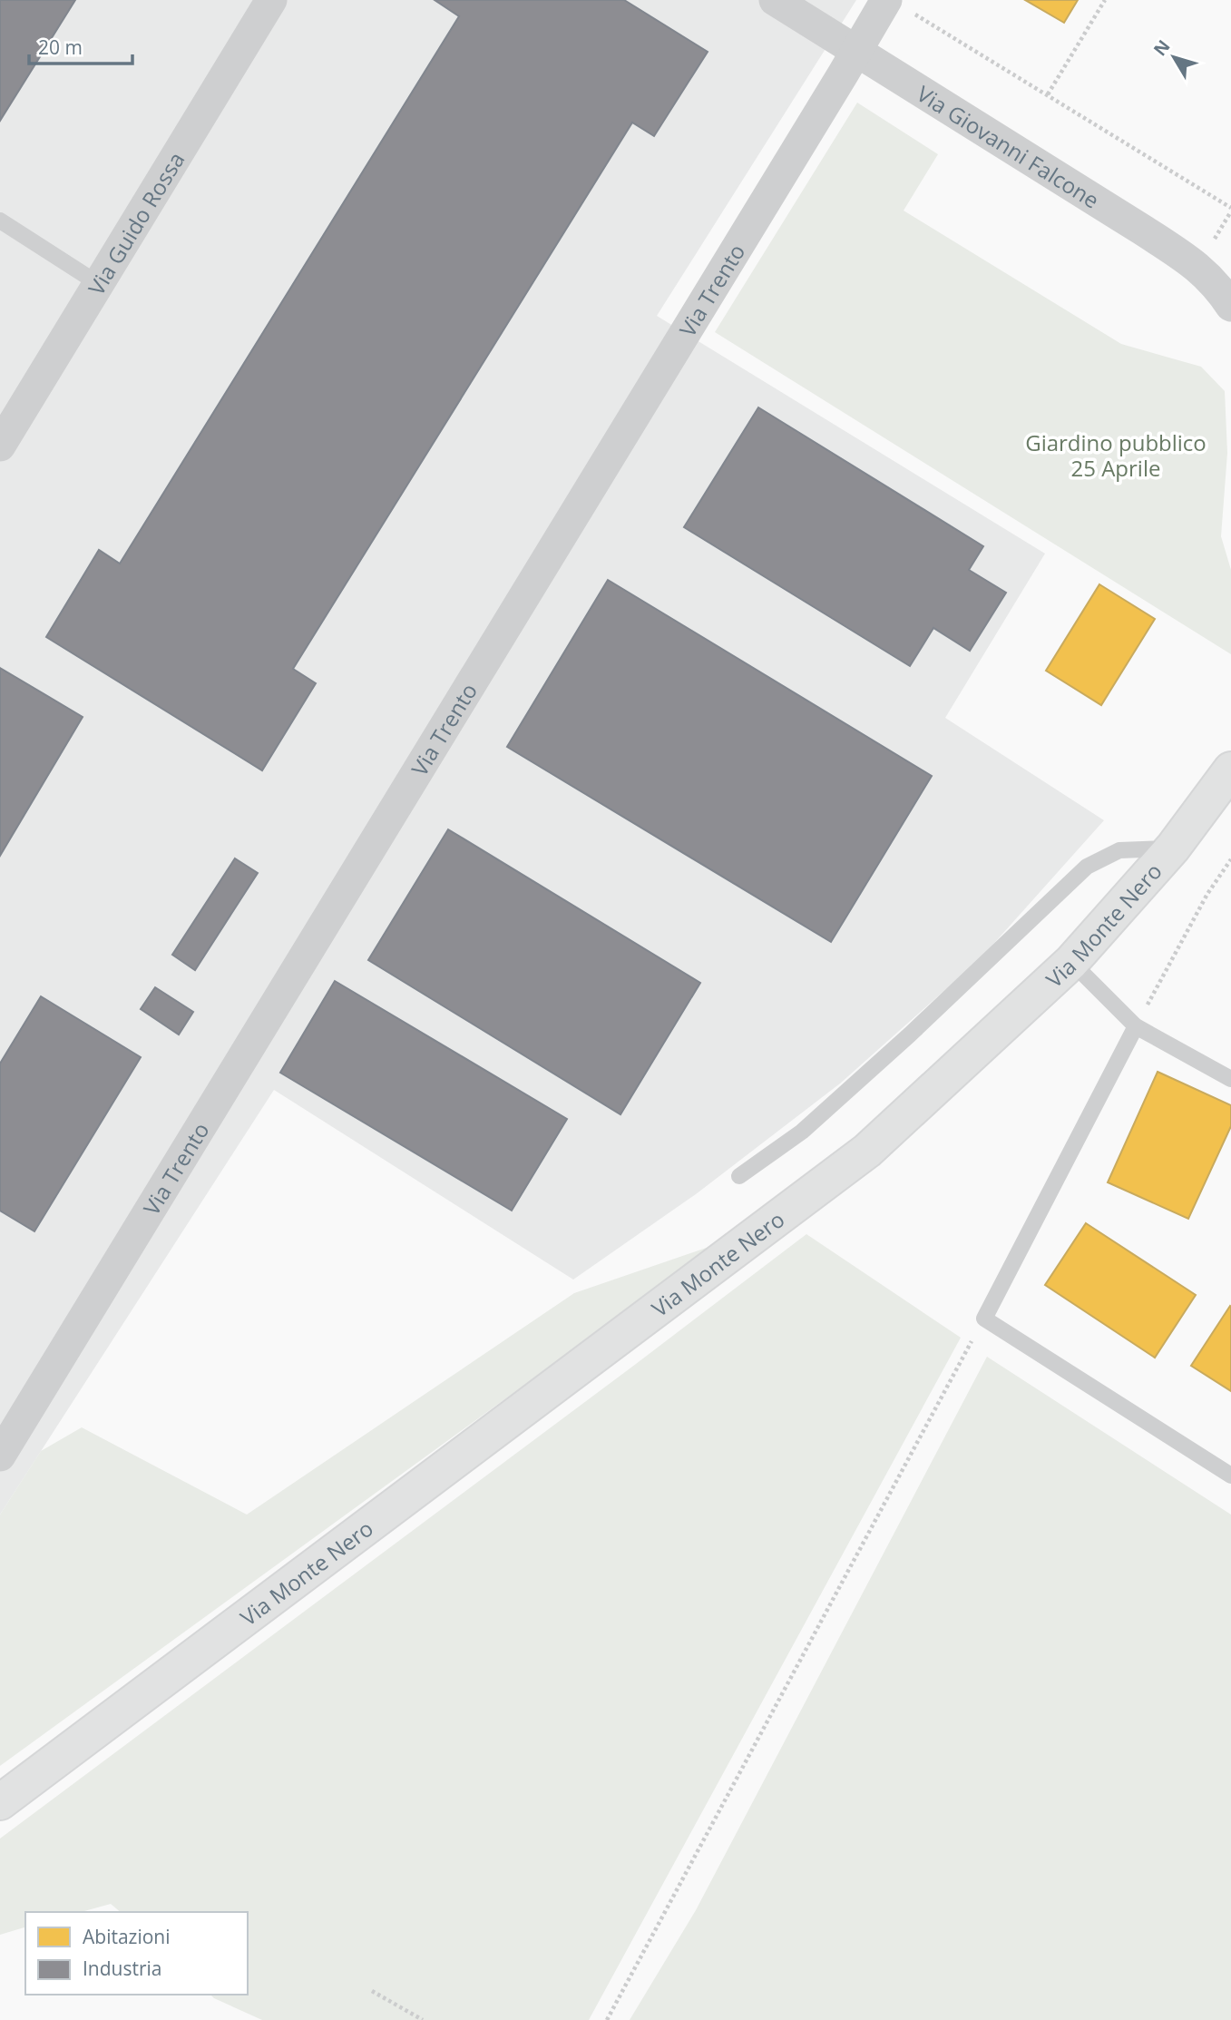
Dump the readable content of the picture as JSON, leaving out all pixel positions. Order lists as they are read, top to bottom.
{
  "streets": {
    "street": [
      "Via Giovanni Falcone",
      "Via Guido Rossa",
      "Via Trento",
      "Via Monte Nero"
    ]
  },
  "crossings": [
    ["Via Giovanni Falcone", "Via Trento"]
  ],
  "parks": ["Giardino pubblico 25 Aprile"],
  "legend": ["Abitazioni", "Industria"],
  "scale_bar": "20 m",
  "north": "top left"
}
